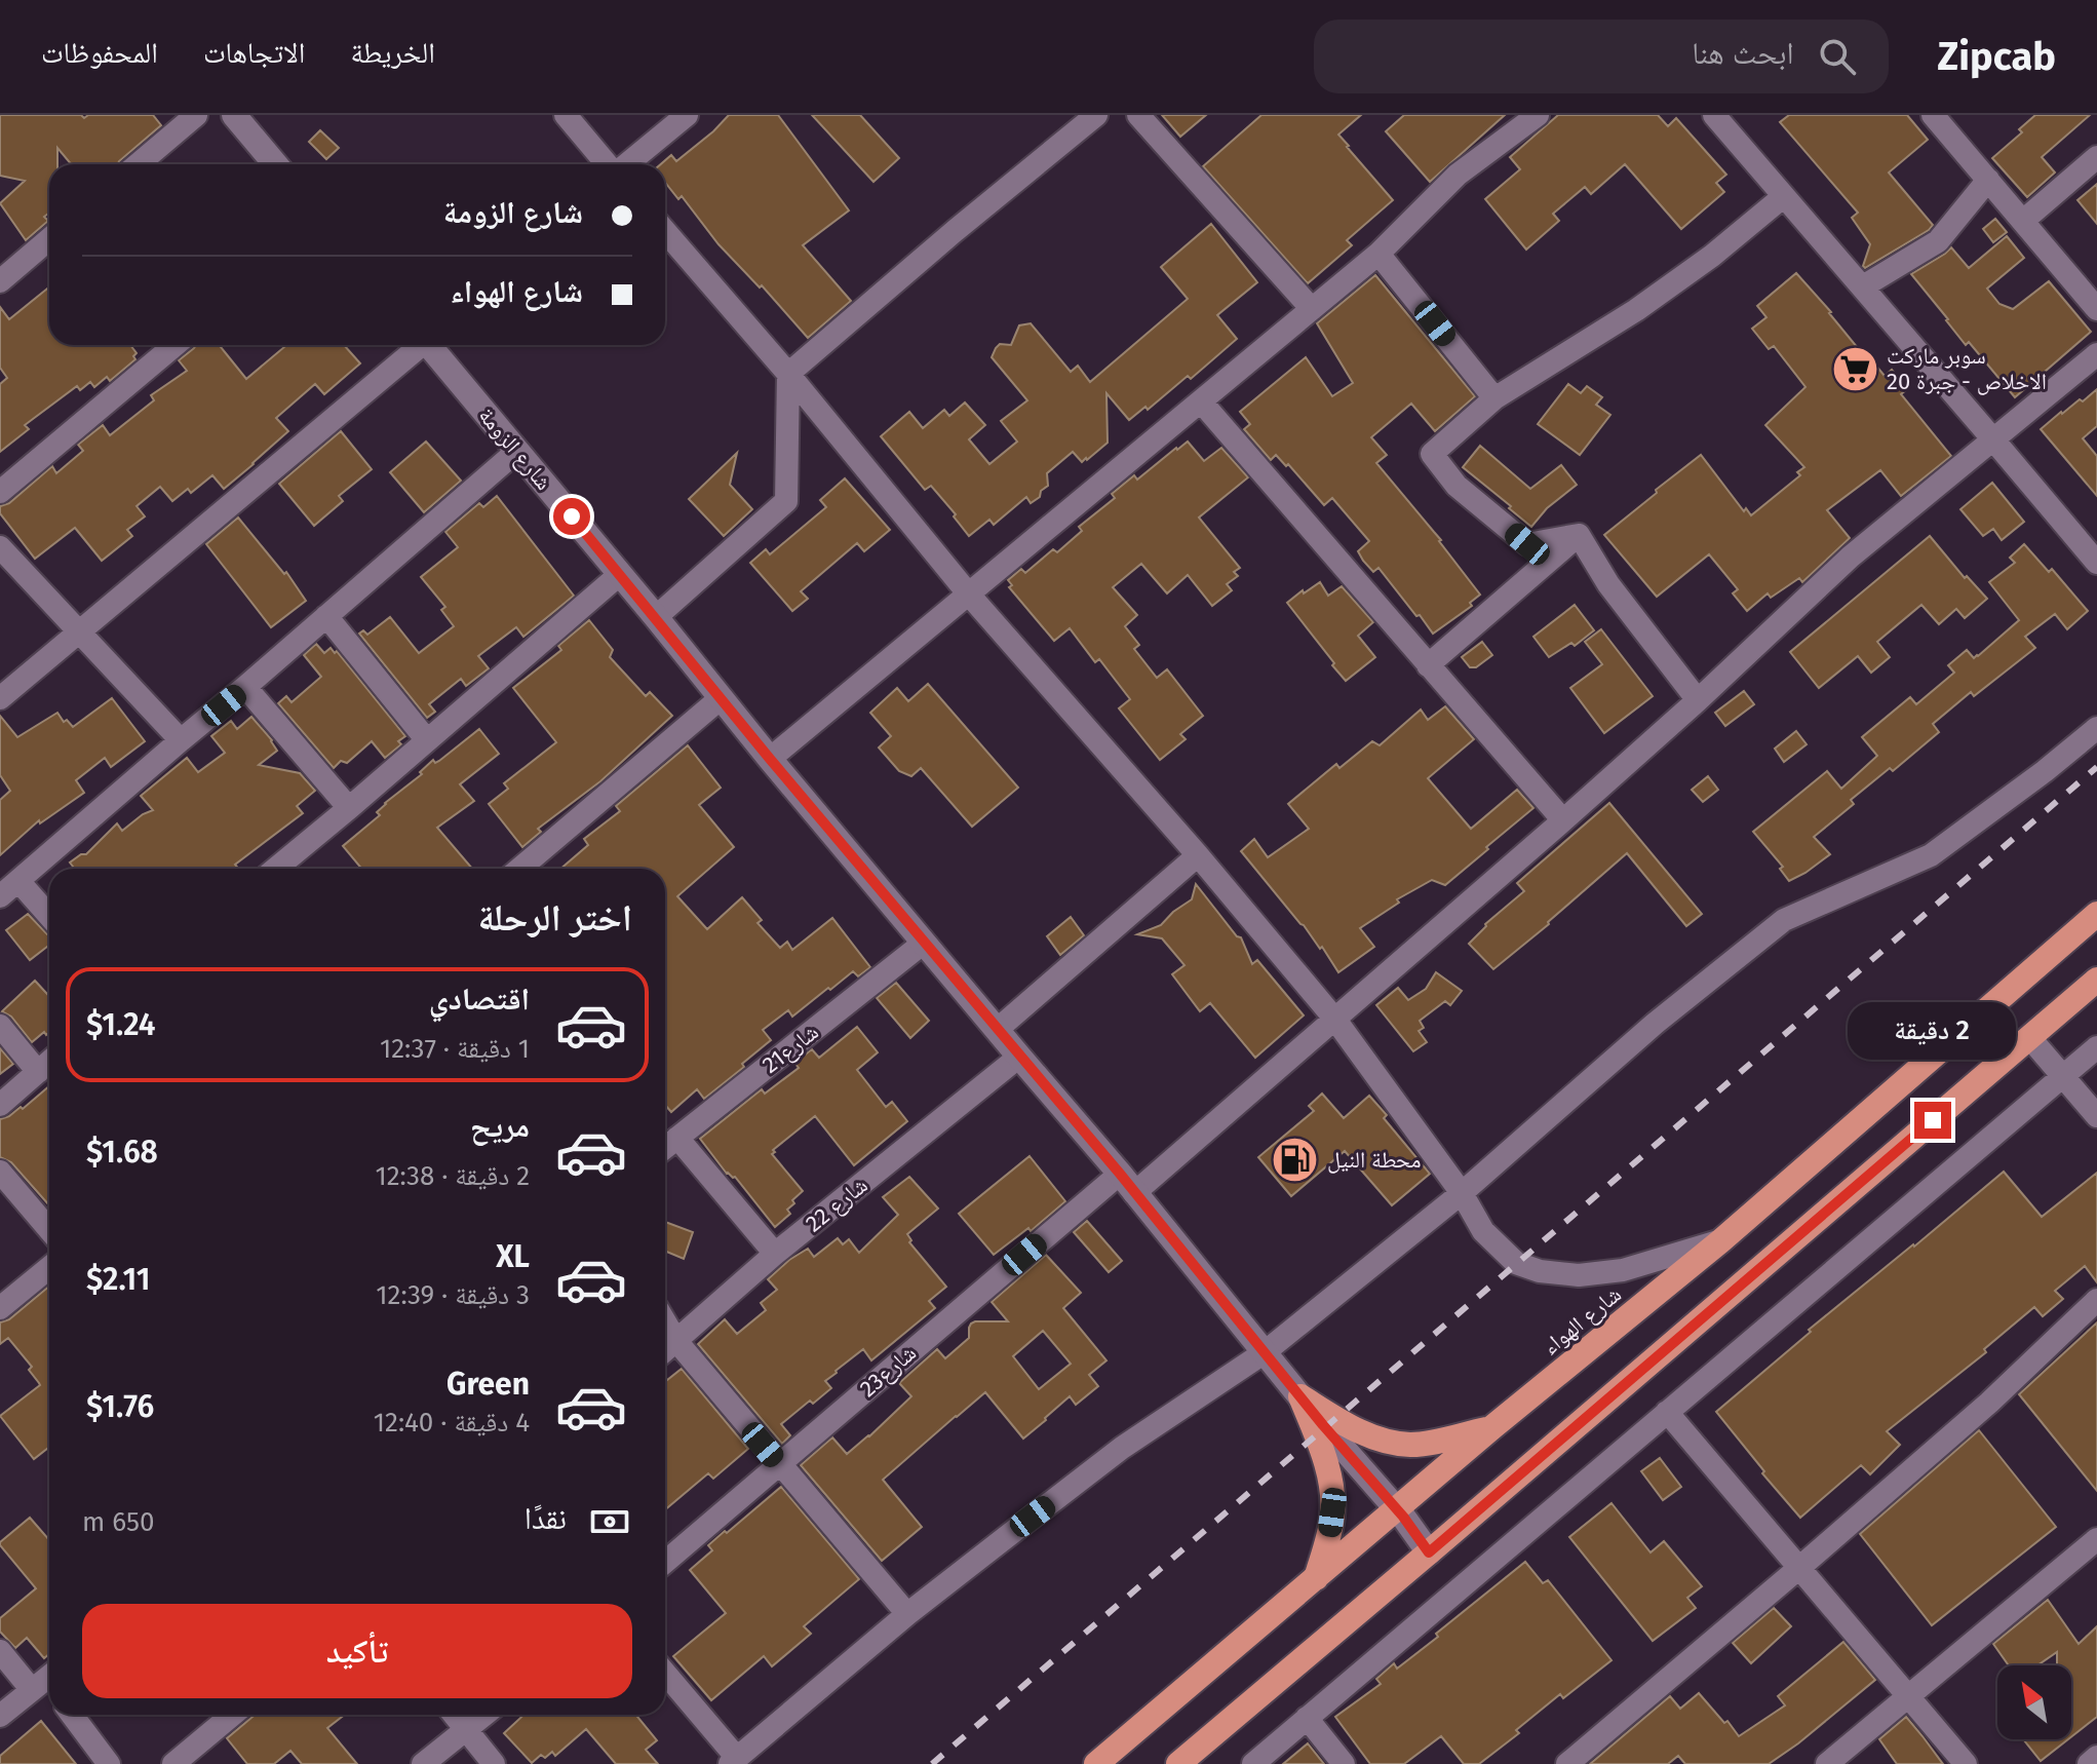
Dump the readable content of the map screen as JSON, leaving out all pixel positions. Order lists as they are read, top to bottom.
{
  "streets": {
    "highway": ["شارع الهواء"],
    "street": [
      "شارع الزومة",
      "شارع21",
      "شارع 22",
      "شارع23"
    ]
  },
  "crossings": [
    ["شارع الزومة", "شارع21"],
    ["شارع الزومة", "شارع 22"],
    ["شارع الزومة", "شارع الهواء"],
    ["شارع الزومة", "شارع23"]
  ],
  "places": {
    "supermarket": ["سوبر ماركت الاخلاص - جبرة 20"],
    "fuel station": ["محطة النيل"]
  },
  "north": "top left",
  "page": {
    "header": "Zipcab",
    "search": "ابحث هنا",
    "nav": ["الخريطة", "الاتجاهات", "المحفوظات"],
    "banner": ["شارع الزومة", "شارع الهواء"],
    "heading": "اختر الرحلة",
    "list": [
      {
        "name": "اقتصادي",
        "note": "1 دقيقة · 12:37",
        "value": "$1.24"
      },
      {
        "name": "مريح",
        "note": "2 دقيقة · 12:38",
        "value": "$1.68"
      },
      {
        "name": "XL",
        "note": "3 دقيقة · 12:39",
        "value": "$2.11"
      },
      {
        "name": "Green",
        "note": "4 دقيقة · 12:40",
        "value": "$1.76"
      }
    ],
    "bubble": "2 دقيقة",
    "pay": ["نقدًا", "650 m"],
    "buttons": "تأكيد"
  }
}
